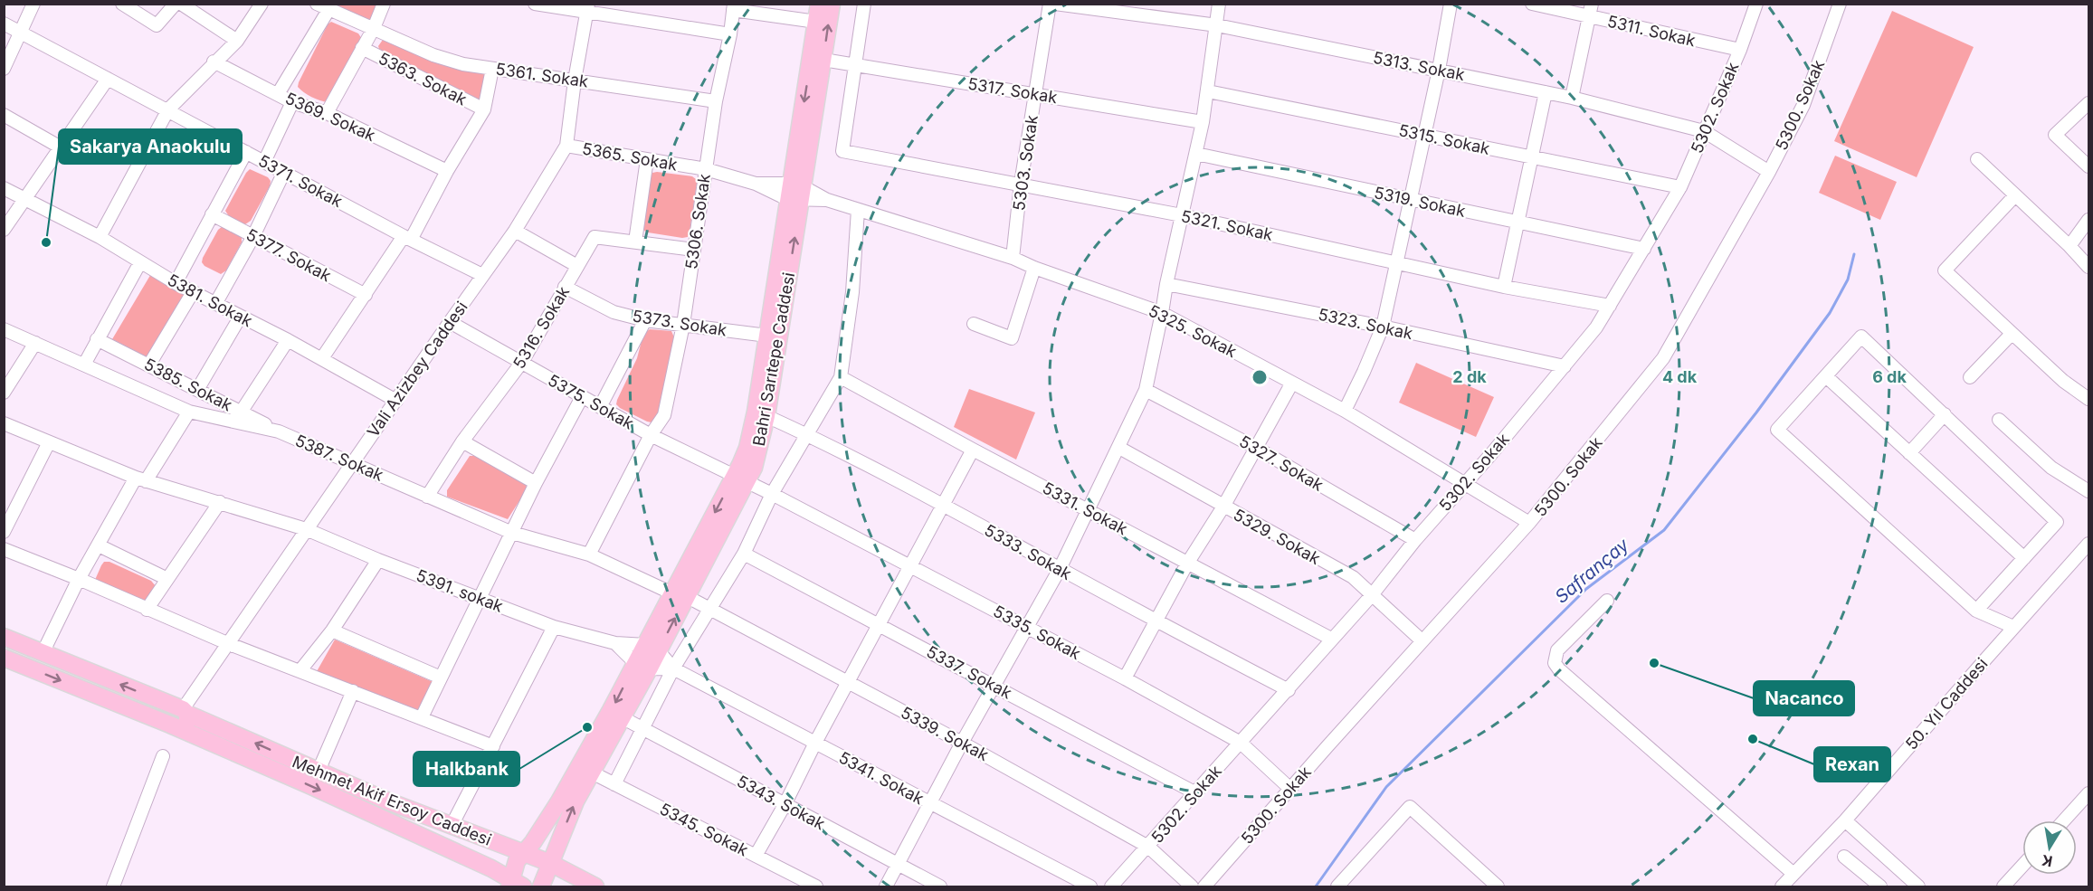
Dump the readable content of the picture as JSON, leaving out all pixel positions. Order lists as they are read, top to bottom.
{
  "streets": {
    "main road": ["Bahri Sarıtepe Caddesi", "Mehmet Akif Ersoy Caddesi"],
    "street": [
      "5311. Sokak",
      "5313. Sokak",
      "5361. Sokak",
      "5363. Sokak",
      "5317. Sokak",
      "5300. Sokak",
      "5302. Sokak",
      "5369. Sokak",
      "5315. Sokak",
      "5365. Sokak",
      "5303. Sokak",
      "5371. Sokak",
      "5319. Sokak",
      "5306. Sokak",
      "5321. Sokak",
      "5377. Sokak",
      "5381. Sokak",
      "5373. Sokak",
      "5323. Sokak",
      "5316. Sokak",
      "5325. Sokak",
      "Vali Azizbey Caddesi",
      "5385. Sokak",
      "5375. Sokak",
      "5387. Sokak",
      "5327. Sokak",
      "5331. Sokak",
      "5329. Sokak",
      "5333. Sokak",
      "5391. sokak",
      "5335. Sokak",
      "5337. Sokak",
      "50. Yıl Caddesi",
      "5339. Sokak",
      "5341. Sokak",
      "5343. Sokak",
      "5345. Sokak"
    ]
  },
  "crossings": [
    ["5311. Sokak", "5302. Sokak"],
    ["5313. Sokak", "5300. Sokak"],
    ["5313. Sokak", "5302. Sokak"],
    ["5361. Sokak", "5306. Sokak"],
    ["5361. Sokak", "Vali Azizbey Caddesi"],
    ["5317. Sokak", "5303. Sokak"],
    ["5317. Sokak", "5321. Sokak"],
    ["5317. Sokak", "Bahri Sarıtepe Caddesi"],
    ["5300. Sokak", "5325. Sokak"],
    ["5300. Sokak", "5329. Sokak"],
    ["5300. Sokak", "5335. Sokak"],
    ["5302. Sokak", "5315. Sokak"],
    ["5302. Sokak", "5319. Sokak"],
    ["5302. Sokak", "5321. Sokak"],
    ["5302. Sokak", "5323. Sokak"],
    ["5302. Sokak", "5325. Sokak"],
    ["5302. Sokak", "5327. Sokak"],
    ["5302. Sokak", "5331. Sokak"],
    ["5302. Sokak", "5329. Sokak"],
    ["5302. Sokak", "5333. Sokak"],
    ["5302. Sokak", "5335. Sokak"],
    ["5302. Sokak", "5337. Sokak"],
    ["5302. Sokak", "5339. Sokak"],
    ["5365. Sokak", "5306. Sokak"],
    ["5365. Sokak", "5325. Sokak"],
    ["5365. Sokak", "Bahri Sarıtepe Caddesi"],
    ["5365. Sokak", "Vali Azizbey Caddesi"],
    ["5303. Sokak", "5321. Sokak"],
    ["5303. Sokak", "5325. Sokak"],
    ["5371. Sokak", "Vali Azizbey Caddesi"],
    ["5306. Sokak", "5373. Sokak"],
    ["5306. Sokak", "5316. Sokak"],
    ["5306. Sokak", "5375. Sokak"],
    ["5306. Sokak", "5387. Sokak"],
    ["5381. Sokak", "Vali Azizbey Caddesi"],
    ["5373. Sokak", "5316. Sokak"],
    ["5373. Sokak", "Bahri Sarıtepe Caddesi"],
    ["5316. Sokak", "5375. Sokak"],
    ["5316. Sokak", "5387. Sokak"],
    ["5325. Sokak", "Bahri Sarıtepe Caddesi"],
    ["Bahri Sarıtepe Caddesi", "5375. Sokak"],
    ["Bahri Sarıtepe Caddesi", "5387. Sokak"],
    ["Bahri Sarıtepe Caddesi", "5333. Sokak"],
    ["Bahri Sarıtepe Caddesi", "5391. sokak"],
    ["Bahri Sarıtepe Caddesi", "5339. Sokak"],
    ["Bahri Sarıtepe Caddesi", "Mehmet Akif Ersoy Caddesi"],
    ["Bahri Sarıtepe Caddesi", "5343. Sokak"],
    ["Bahri Sarıtepe Caddesi", "5345. Sokak"],
    ["Vali Azizbey Caddesi", "5375. Sokak"],
    ["Vali Azizbey Caddesi", "5387. Sokak"],
    ["Vali Azizbey Caddesi", "5391. sokak"],
    ["Vali Azizbey Caddesi", "Mehmet Akif Ersoy Caddesi"],
    ["5385. Sokak", "5387. Sokak"],
    ["5375. Sokak", "5335. Sokak"],
    ["5387. Sokak", "5339. Sokak"]
  ],
  "water": ["Safrançay"],
  "places": [
    "Sakarya Anaokulu",
    "Nacanco",
    "Halkbank",
    "Rexan"
  ],
  "north": "bottom",
  "rings": ["2 dk", "4 dk", "6 dk"]
}
